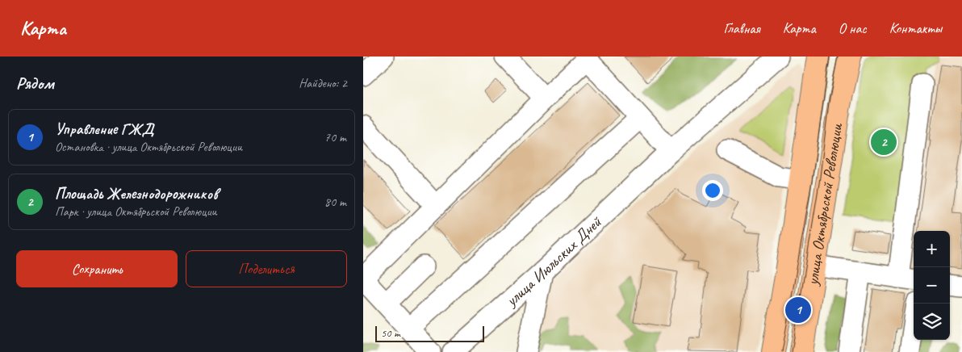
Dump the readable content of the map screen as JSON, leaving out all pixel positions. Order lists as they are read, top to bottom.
{
  "streets": {
    "main road": ["улица Октябрьской Революции"],
    "street": ["улица Июльских Дней"]
  },
  "scale_bar": "50 m",
  "page": {
    "header": "Карта",
    "nav": [
      "Главная",
      "Карта",
      "О нас",
      "Контакты"
    ],
    "heading": ["Рядом", "Найдено: 2"],
    "list": [
      {
        "mark": "1",
        "name": "Управление ГЖД",
        "note": "Остановка · улица Октябрьской Революции",
        "value": "70 m"
      },
      {
        "mark": "2",
        "name": "Площадь Железнодорожников",
        "note": "Парк · улица Октябрьской Революции",
        "value": "80 m"
      }
    ],
    "pins": ["2", "1"],
    "map_buttons": ["+", "−"],
    "buttons": ["Сохранить", "Поделиться"],
    "scale": "50 m"
  }
}
